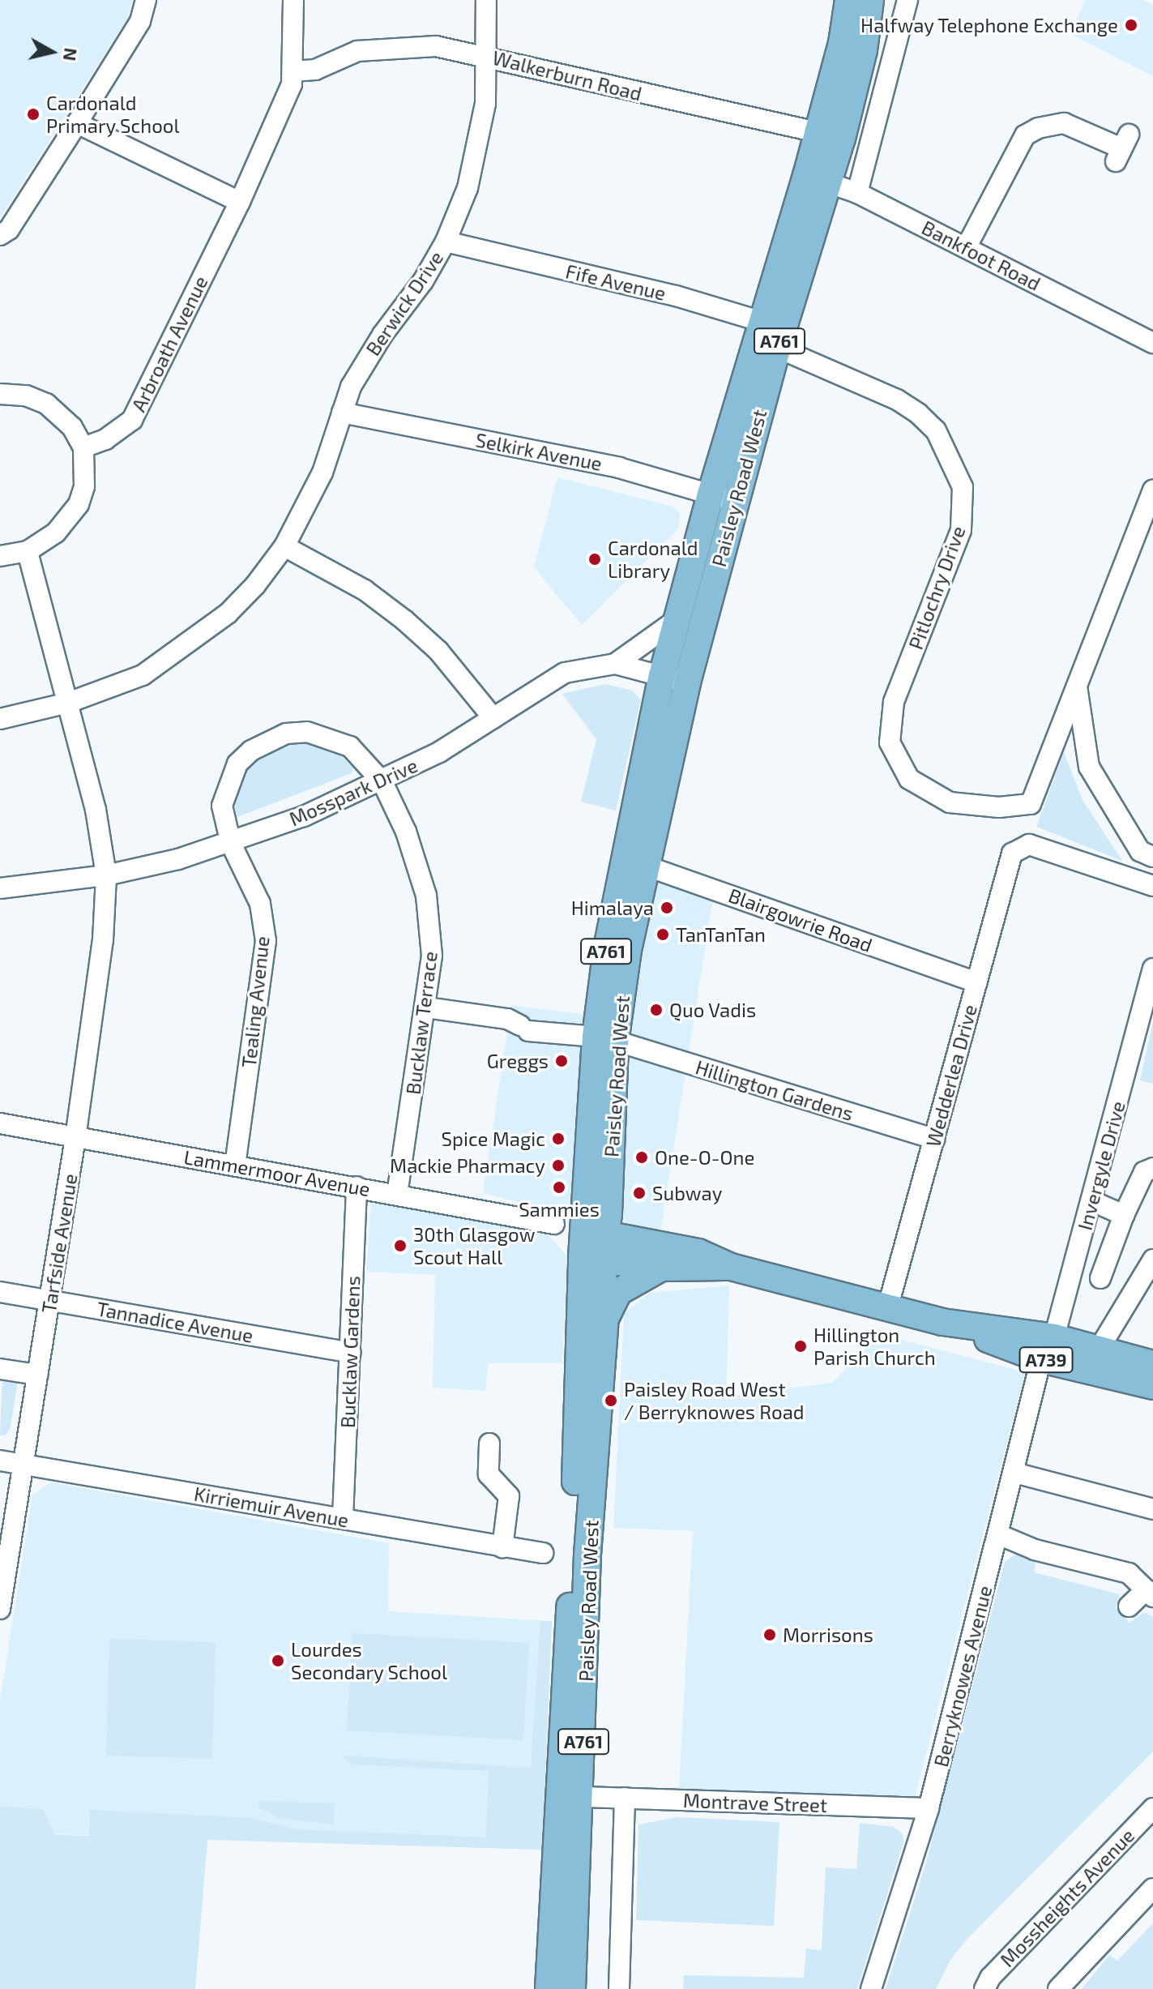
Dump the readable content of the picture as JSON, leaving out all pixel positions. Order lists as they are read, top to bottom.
{
  "streets": {
    "main road": ["A761", "Paisley Road West", "A739"],
    "street": [
      "Walkerburn Road",
      "Bankfoot Road",
      "Fife Avenue",
      "Berwick Drive",
      "Arbroath Avenue",
      "Selkirk Avenue",
      "Pitlochry Drive",
      "Mosspark Drive",
      "Blairgowrie Road",
      "Tealing Avenue",
      "Bucklaw Terrace",
      "Wedderlea Drive",
      "Hillington Gardens",
      "Invergyle Drive",
      "Lammermoor Avenue",
      "Tarfside Avenue",
      "Tannadice Avenue",
      "Bucklaw Gardens",
      "Kirriemuir Avenue",
      "Berryknowes Avenue",
      "Montrave Street",
      "Mossheights Avenue"
    ]
  },
  "crossings": [
    ["Walkerburn Road", "Berwick Drive"],
    ["Walkerburn Road", "Arbroath Avenue"],
    ["Walkerburn Road", "Paisley Road West"],
    ["Bankfoot Road", "Paisley Road West"],
    ["Fife Avenue", "Berwick Drive"],
    ["Fife Avenue", "Paisley Road West"],
    ["Fife Avenue", "Pitlochry Drive"],
    ["Berwick Drive", "Selkirk Avenue"],
    ["Selkirk Avenue", "Paisley Road West"],
    ["Paisley Road West", "Pitlochry Drive"],
    ["Paisley Road West", "Mosspark Drive"],
    ["Paisley Road West", "Blairgowrie Road"],
    ["Paisley Road West", "Hillington Gardens"],
    ["Paisley Road West", "A739"],
    ["Paisley Road West", "Montrave Street"],
    ["Mosspark Drive", "Tealing Avenue"],
    ["Mosspark Drive", "Bucklaw Terrace"],
    ["Mosspark Drive", "Tarfside Avenue"],
    ["Blairgowrie Road", "Wedderlea Drive"],
    ["Tealing Avenue", "Bucklaw Terrace"],
    ["Tealing Avenue", "Lammermoor Avenue"],
    ["Bucklaw Terrace", "Hillington Gardens"],
    ["Bucklaw Terrace", "Lammermoor Avenue"],
    ["Wedderlea Drive", "Hillington Gardens"],
    ["Wedderlea Drive", "A739"],
    ["Invergyle Drive", "A739"],
    ["Invergyle Drive", "Berryknowes Avenue"],
    ["Lammermoor Avenue", "Tarfside Avenue"],
    ["Lammermoor Avenue", "Bucklaw Gardens"],
    ["Tarfside Avenue", "Tannadice Avenue"],
    ["Tarfside Avenue", "Kirriemuir Avenue"],
    ["Tannadice Avenue", "Bucklaw Gardens"],
    ["Bucklaw Gardens", "Kirriemuir Avenue"],
    ["A739", "Berryknowes Avenue"],
    ["Berryknowes Avenue", "Montrave Street"]
  ],
  "places": [
    "Halfway Telephone Exchange",
    "Cardonald Primary School",
    "Cardonald Library",
    "Himalaya",
    "TanTanTan",
    "Quo Vadis",
    "Greggs",
    "Spice Magic",
    "One-O-One",
    "Mackie Pharmacy",
    "Sammies",
    "Subway",
    "30th Glasgow Scout Hall",
    "Hillington Parish Church",
    "Paisley Road West / Berryknowes Road",
    "Morrisons",
    "Lourdes Secondary School"
  ],
  "north": "right"
}
